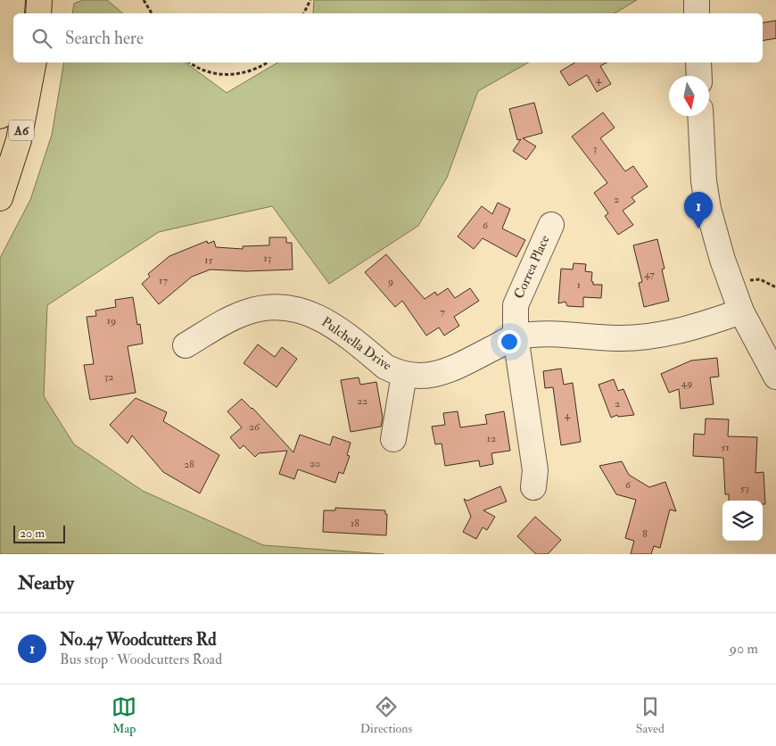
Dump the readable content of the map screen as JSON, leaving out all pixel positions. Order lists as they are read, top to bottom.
{
  "streets": {
    "highway": ["A6"],
    "street": ["Correa Place", "Pulchella Drive"]
  },
  "crossings": [
    ["Correa Place", "Pulchella Drive"]
  ],
  "house_numbers": [
    "4",
    "3",
    "2",
    "6",
    "13",
    "15",
    "47",
    "17",
    "9",
    "1",
    "7",
    "19",
    "32",
    "49",
    "22",
    "2",
    "4",
    "26",
    "12",
    "51",
    "20",
    "28",
    "6",
    "53",
    "18",
    "8"
  ],
  "scale_bar": "20 m",
  "north": "bottom",
  "page": {
    "search": "Search here",
    "pins": "1",
    "scale": "20 m",
    "heading": "Nearby",
    "list": [
      {
        "mark": "1",
        "name": "No.47 Woodcutters Rd",
        "note": "Bus stop · Woodcutters Road",
        "value": "90 m"
      }
    ],
    "nav": ["Map", "Directions", "Saved"]
  }
}
